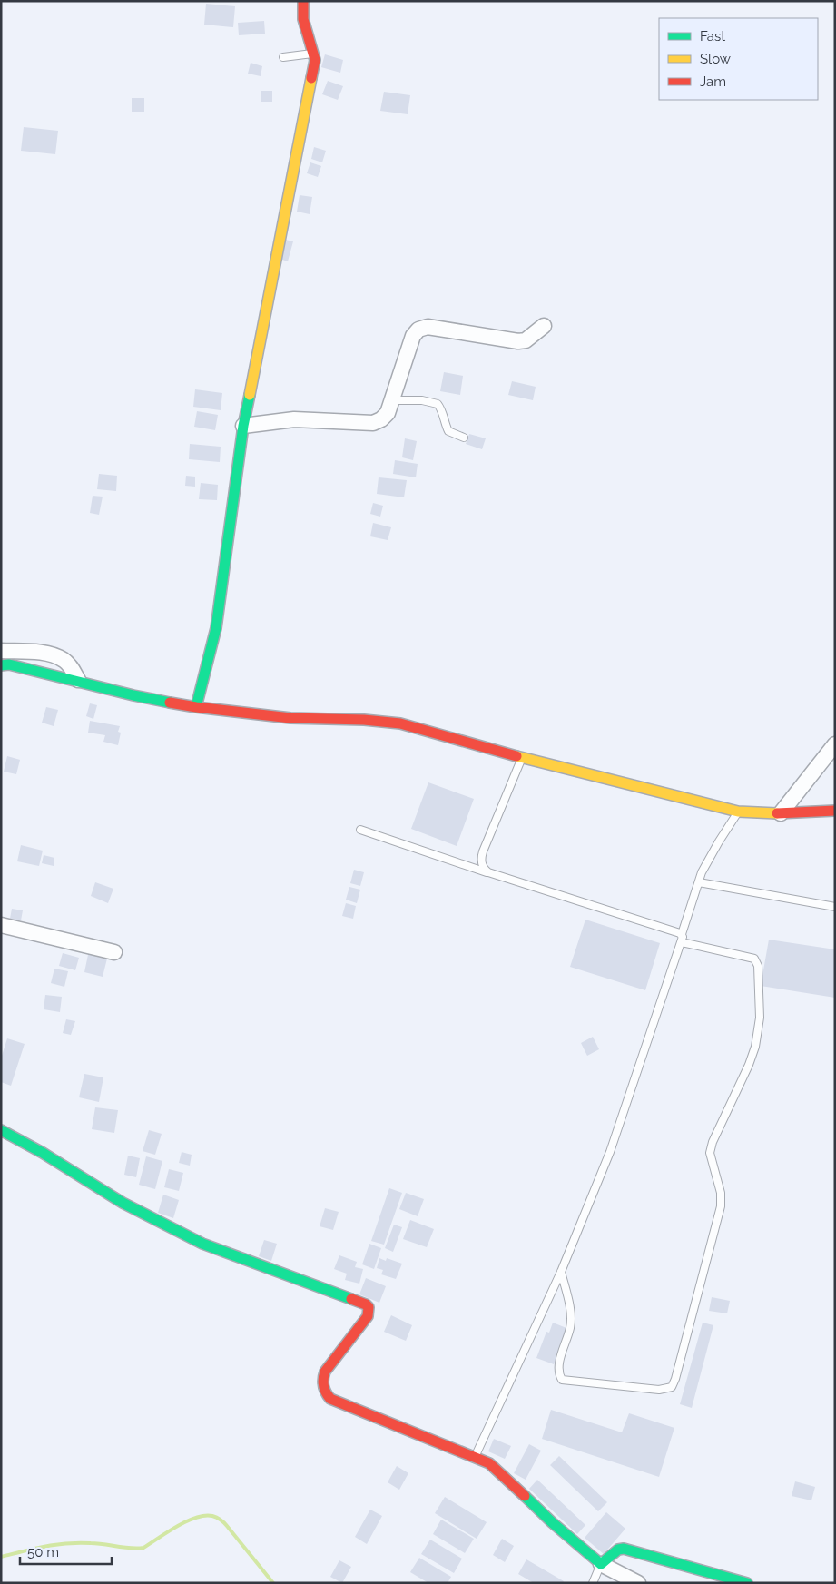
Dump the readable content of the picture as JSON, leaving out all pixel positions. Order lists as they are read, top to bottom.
{
  "legend": ["Fast", "Slow", "Jam"],
  "scale_bar": "50 m"
}
